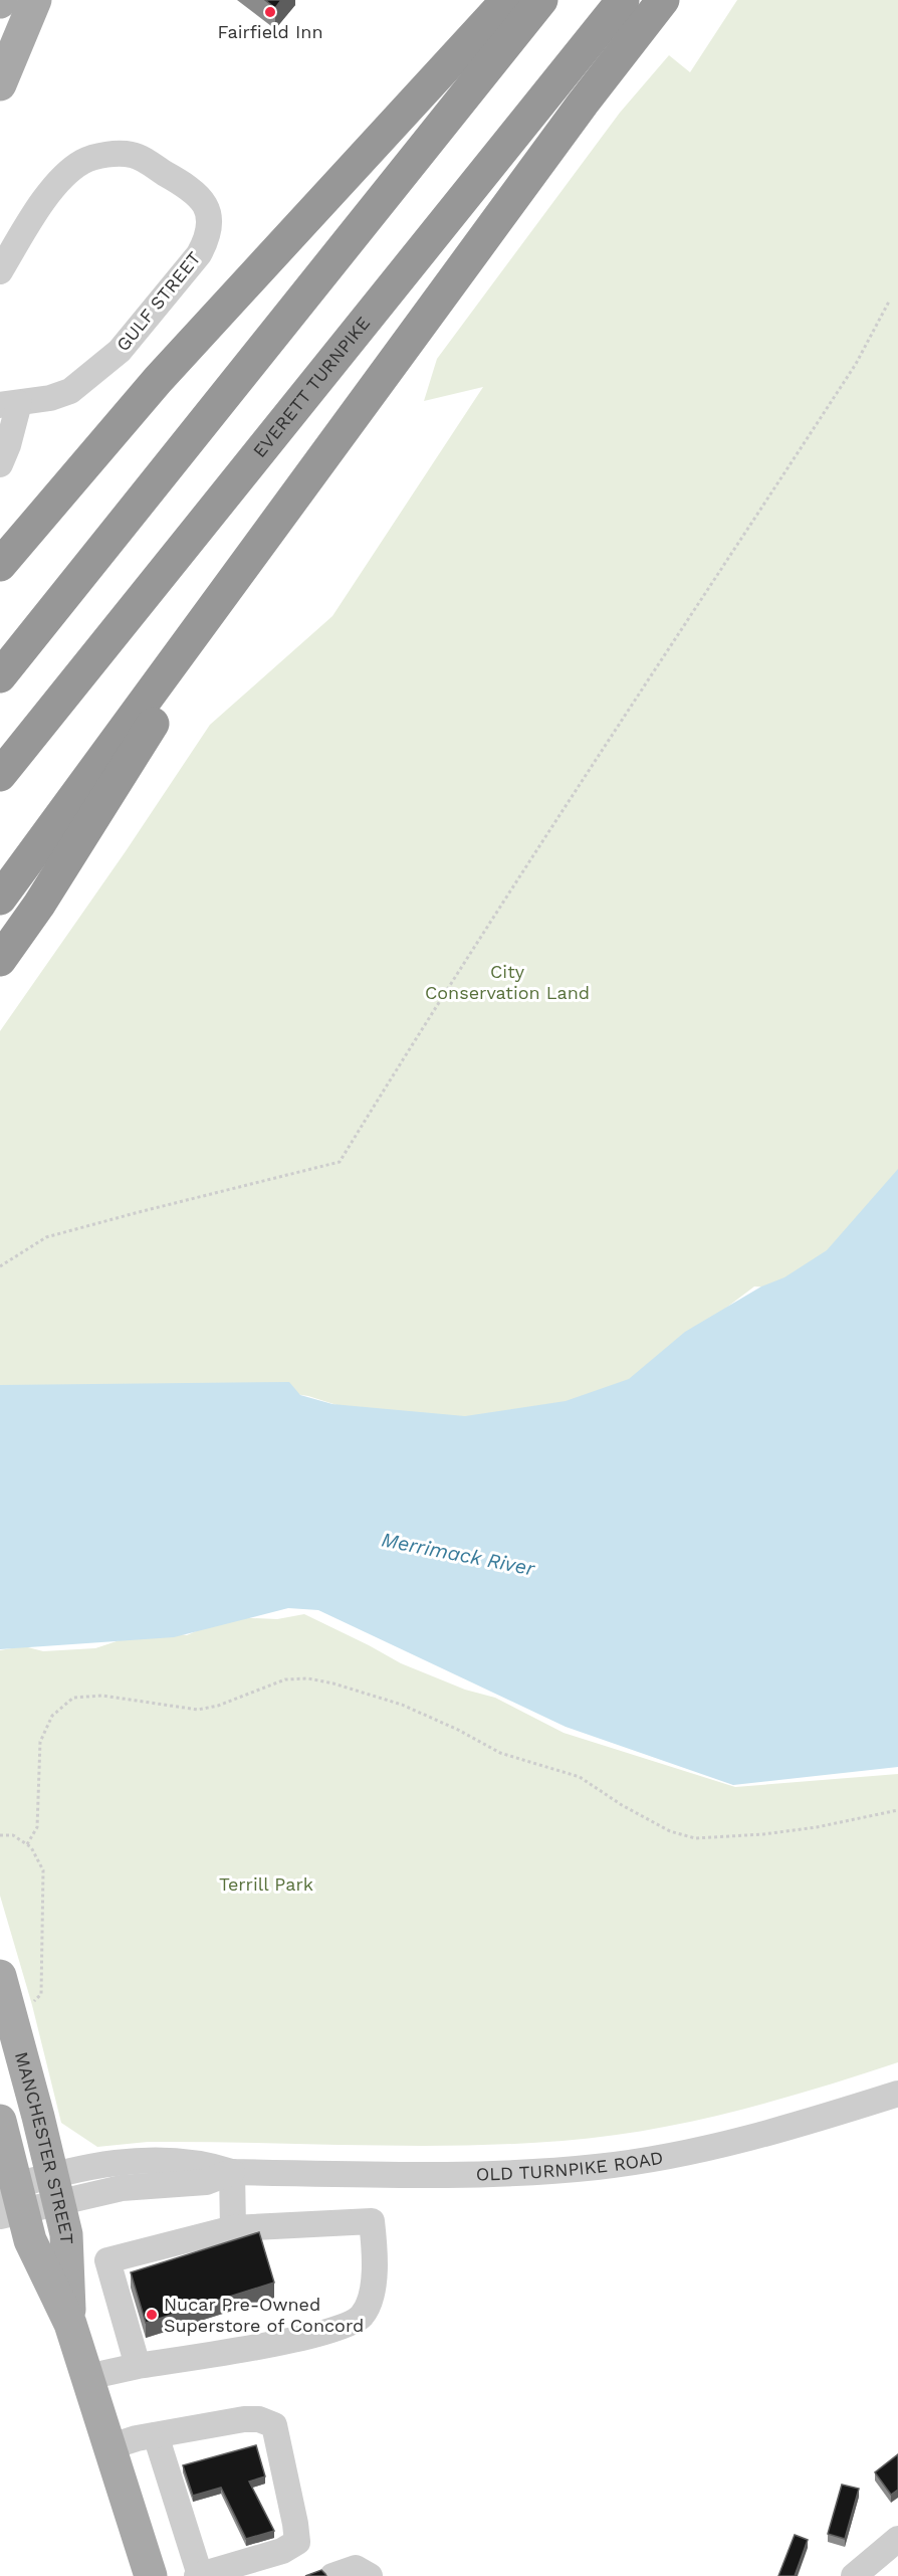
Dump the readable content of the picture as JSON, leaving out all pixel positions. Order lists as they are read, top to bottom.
{
  "streets": {
    "highway": ["EVERETT TURNPIKE"],
    "main road": ["MANCHESTER STREET"],
    "street": ["GULF STREET", "OLD TURNPIKE ROAD"]
  },
  "crossings": [
    ["MANCHESTER STREET", "OLD TURNPIKE ROAD"]
  ],
  "water": ["Merrimack River"],
  "parks": ["City Conservation Land", "Terrill Park"],
  "places": ["Fairfield Inn", "Nucar Pre-Owned Superstore of Concord"]
}
